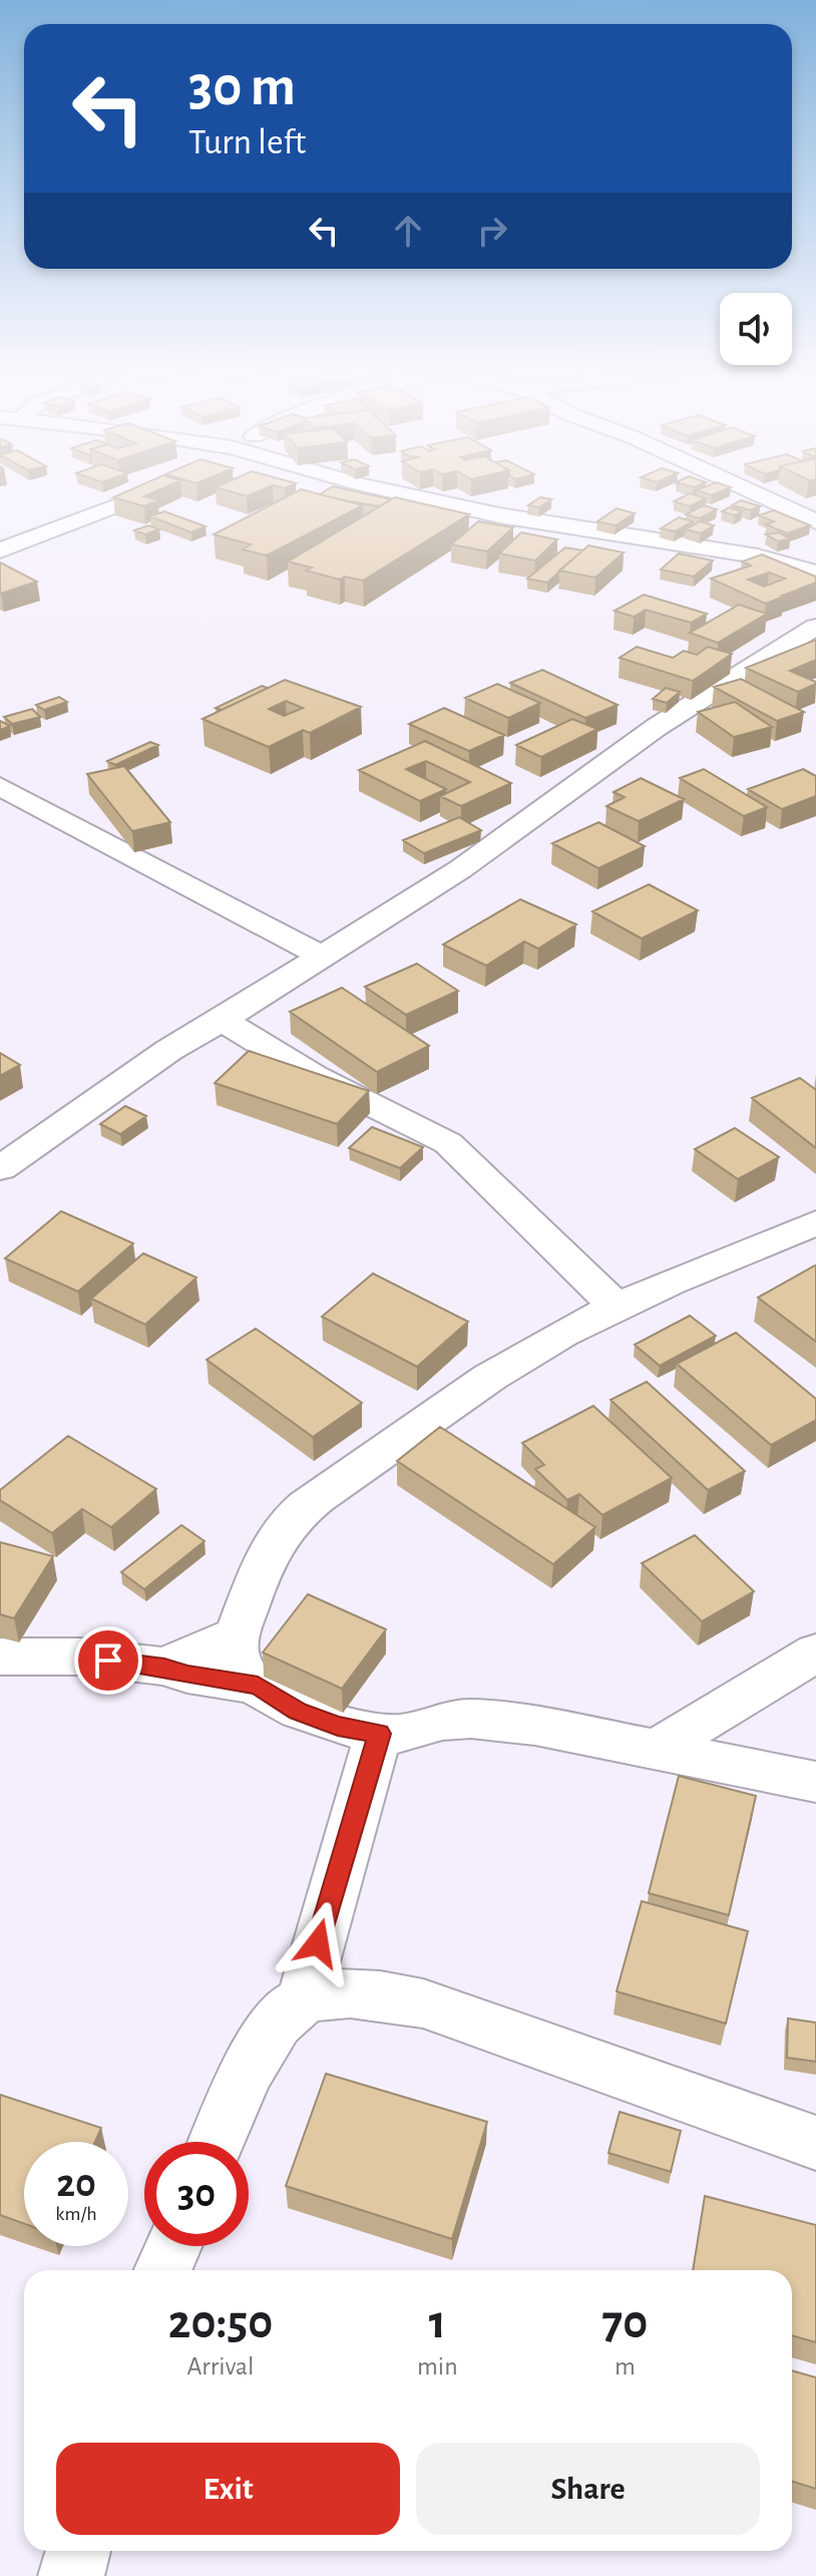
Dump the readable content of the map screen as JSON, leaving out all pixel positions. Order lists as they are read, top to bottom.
{
  "page": {
    "turn": ["30 m", "Turn left"],
    "speed": "20 km/h",
    "limit": "30",
    "eta": [
      "20:50",
      "Arrival",
      "1",
      "min",
      "70",
      "m"
    ],
    "buttons": ["Exit", "Share"]
  }
}
